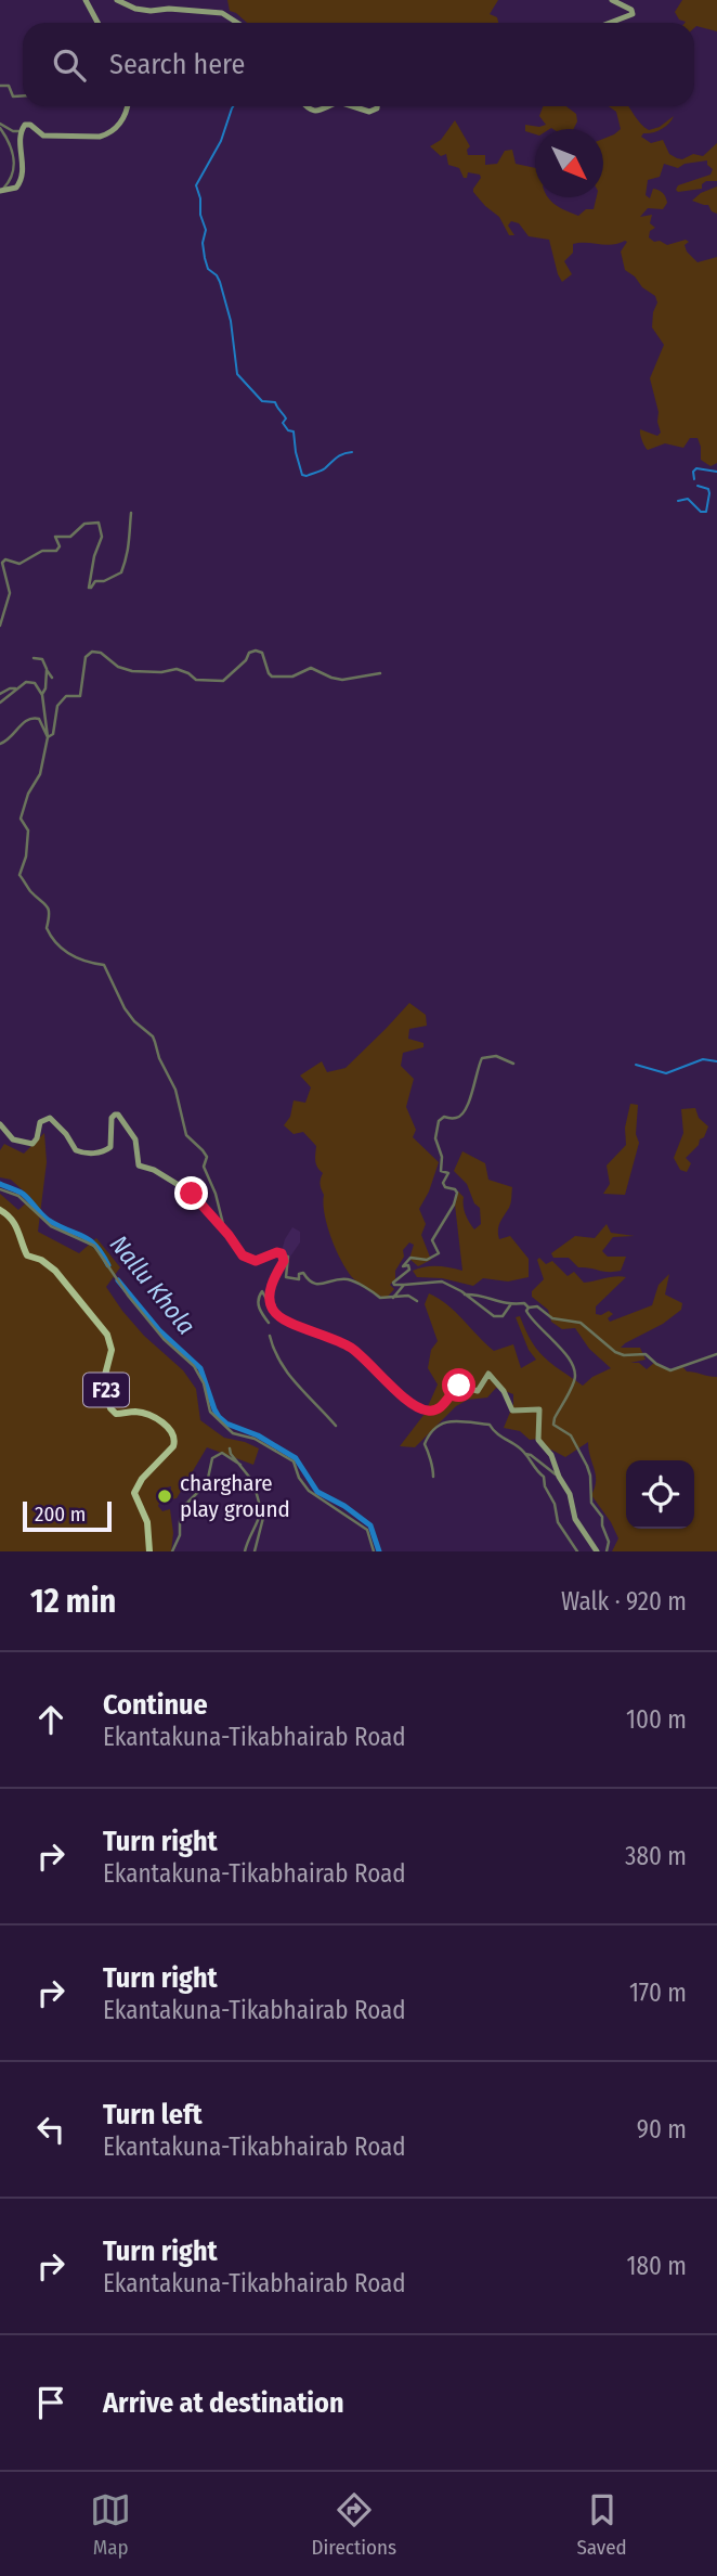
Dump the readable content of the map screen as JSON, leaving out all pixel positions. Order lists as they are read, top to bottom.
{
  "streets": {
    "main road": ["F23"]
  },
  "water": ["Nallu Khola"],
  "places": ["charghare play ground"],
  "scale_bar": "200 m",
  "north": "bottom right",
  "page": {
    "search": "Search here",
    "scale": "200 m",
    "heading": ["12 min", "Walk · 920 m"],
    "list": [
      ["Continue", "Ekantakuna-Tikabhairab Road", "100 m"],
      ["Turn right", "Ekantakuna-Tikabhairab Road", "380 m"],
      ["Turn right", "Ekantakuna-Tikabhairab Road", "170 m"],
      ["Turn left", "Ekantakuna-Tikabhairab Road", "90 m"],
      ["Turn right", "Ekantakuna-Tikabhairab Road", "180 m"],
      "Arrive at destination"
    ],
    "nav": ["Map", "Directions", "Saved"]
  }
}
